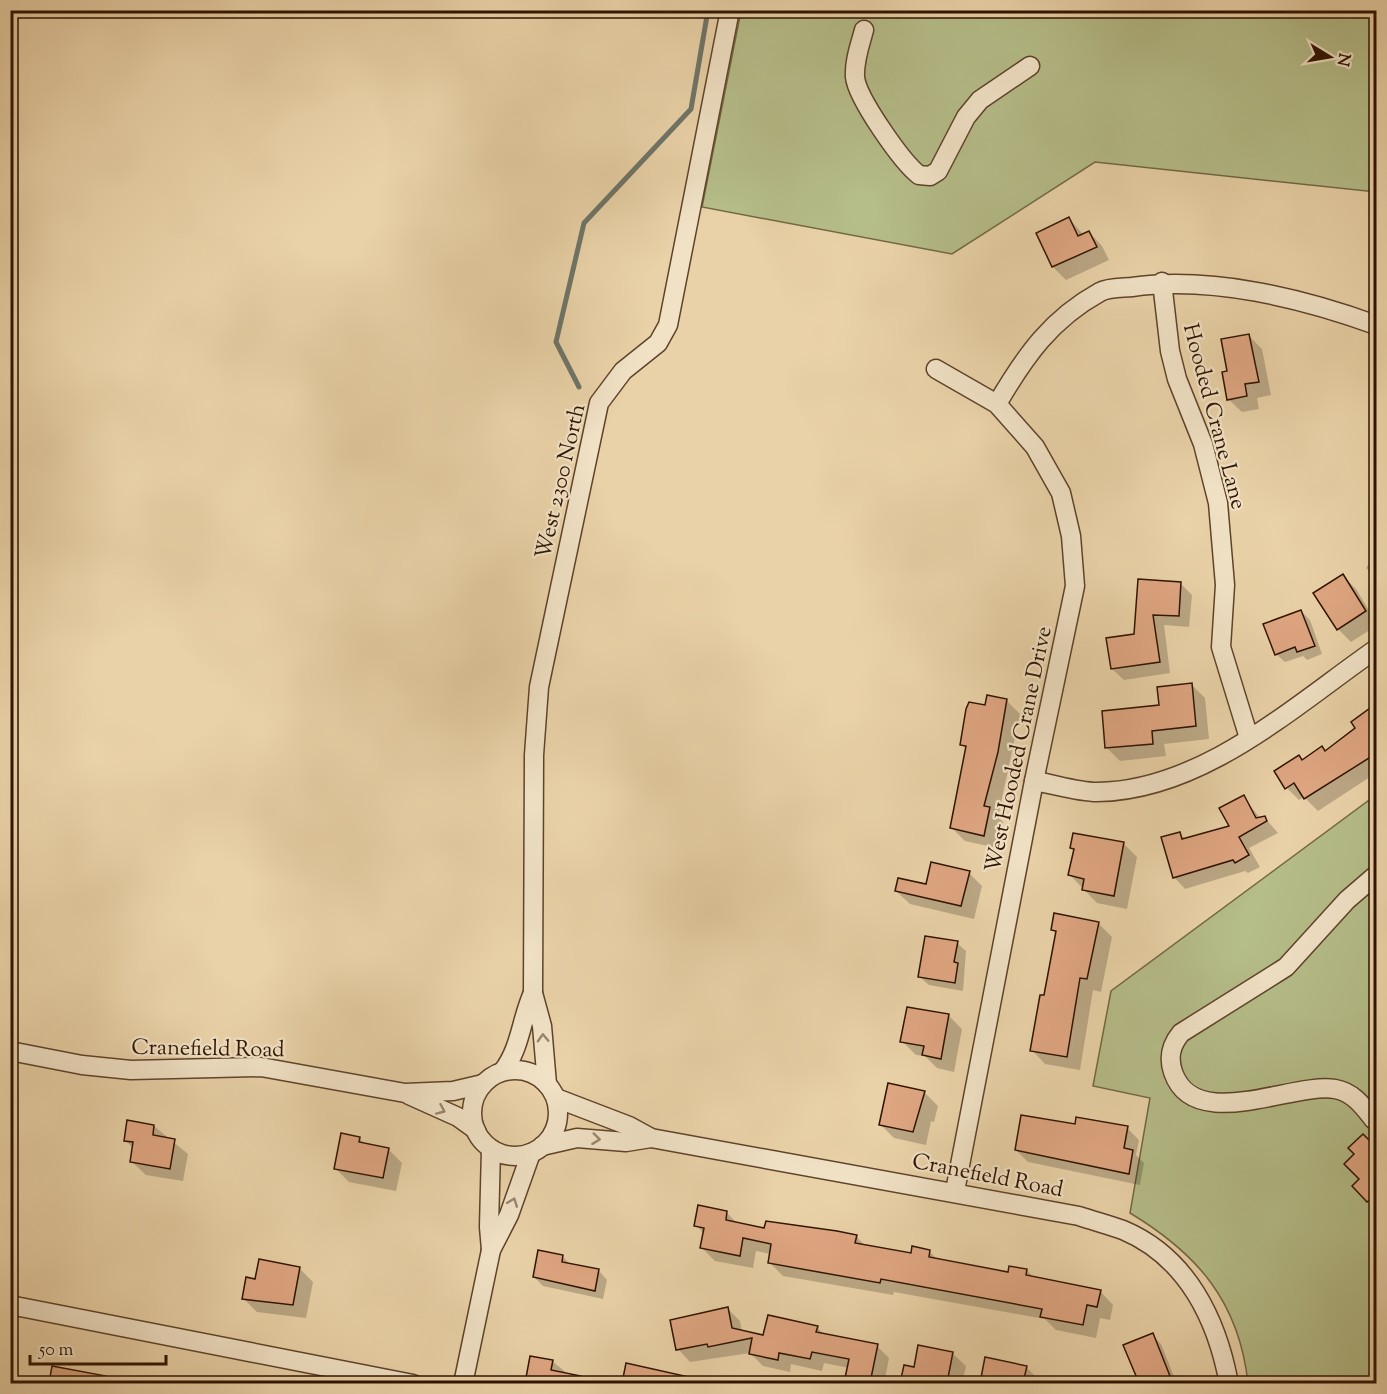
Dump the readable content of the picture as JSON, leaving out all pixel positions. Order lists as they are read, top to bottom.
{
  "streets": {
    "street": [
      "Hooded Crane Lane",
      "West 2300 North",
      "West Hooded Crane Drive",
      "Cranefield Road"
    ]
  },
  "crossings": [
    ["West Hooded Crane Drive", "Cranefield Road"]
  ],
  "scale_bar": "50 m",
  "north": "right"
}
